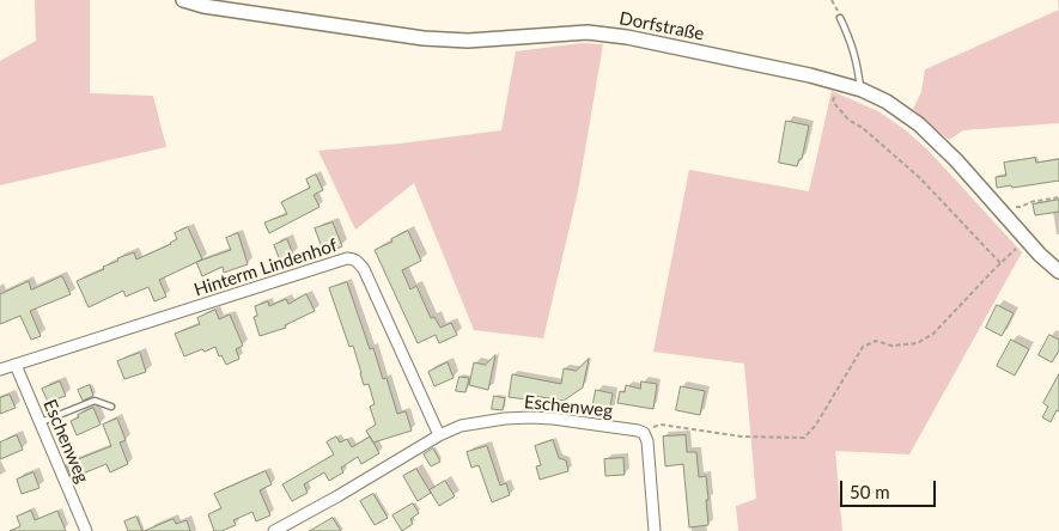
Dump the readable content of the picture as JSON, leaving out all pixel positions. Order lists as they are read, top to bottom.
{
  "streets": {
    "street": ["Dorfstraße", "Hinterm Lindenhof", "Eschenweg"]
  },
  "crossings": [
    ["Hinterm Lindenhof", "Eschenweg"]
  ],
  "scale_bar": "50 m"
}
